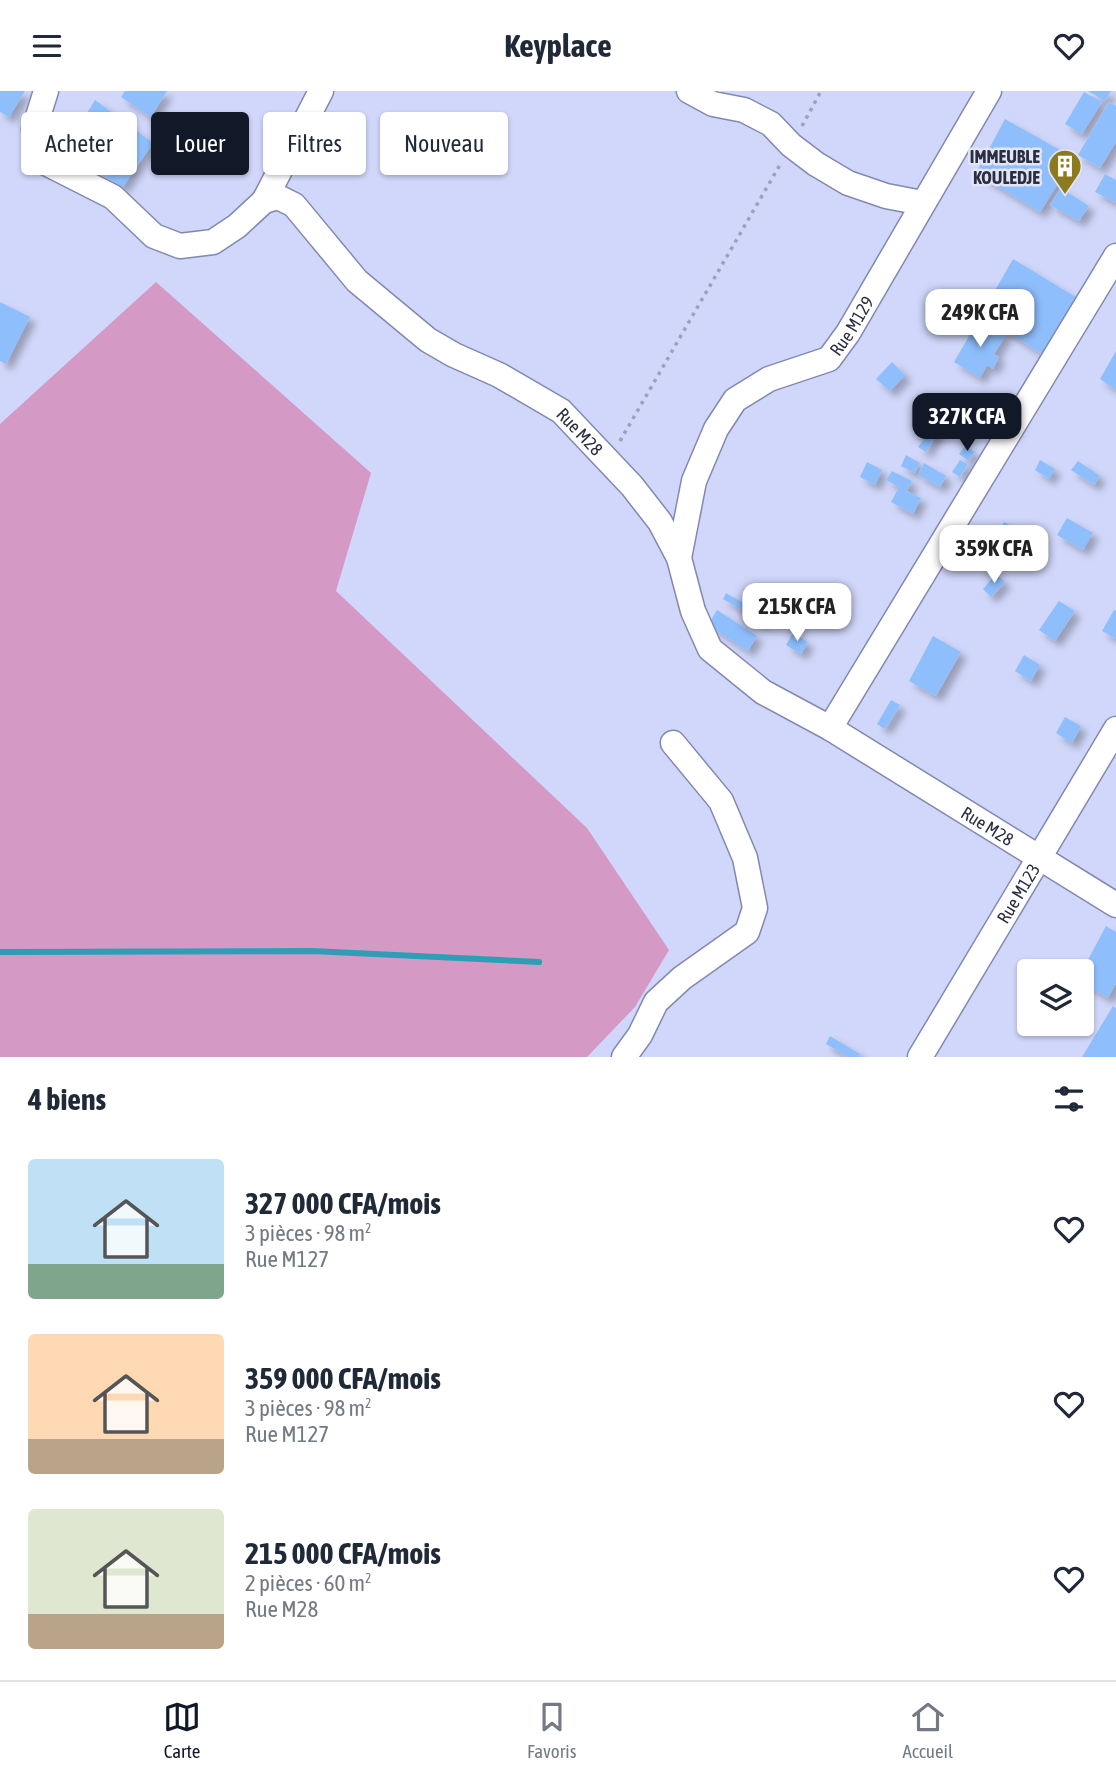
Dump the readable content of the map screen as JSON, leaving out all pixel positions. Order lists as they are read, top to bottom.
{
  "streets": {
    "street": ["Rue M129", "Rue M28", "Rue M123"]
  },
  "crossings": [
    ["Rue M129", "Rue M28"],
    ["Rue M28", "Rue M123"]
  ],
  "places": {
    "building": ["IMMEUBLE KOULEDJE"]
  },
  "page": {
    "header": "Keyplace",
    "chip": [
      "Acheter",
      "Louer",
      "Filtres",
      "Nouveau"
    ],
    "price": [
      "249K CFA",
      "327K CFA",
      "359K CFA",
      "215K CFA"
    ],
    "heading": "4 biens",
    "list": [
      {
        "name": "327 000 CFA/mois",
        "note": "3 pièces · 98 m² · Rue M127"
      },
      {
        "name": "359 000 CFA/mois",
        "note": "3 pièces · 98 m² · Rue M127"
      },
      {
        "name": "215 000 CFA/mois",
        "note": "2 pièces · 60 m² · Rue M28"
      }
    ],
    "tabs": ["Carte", "Favoris", "Accueil"]
  }
}
